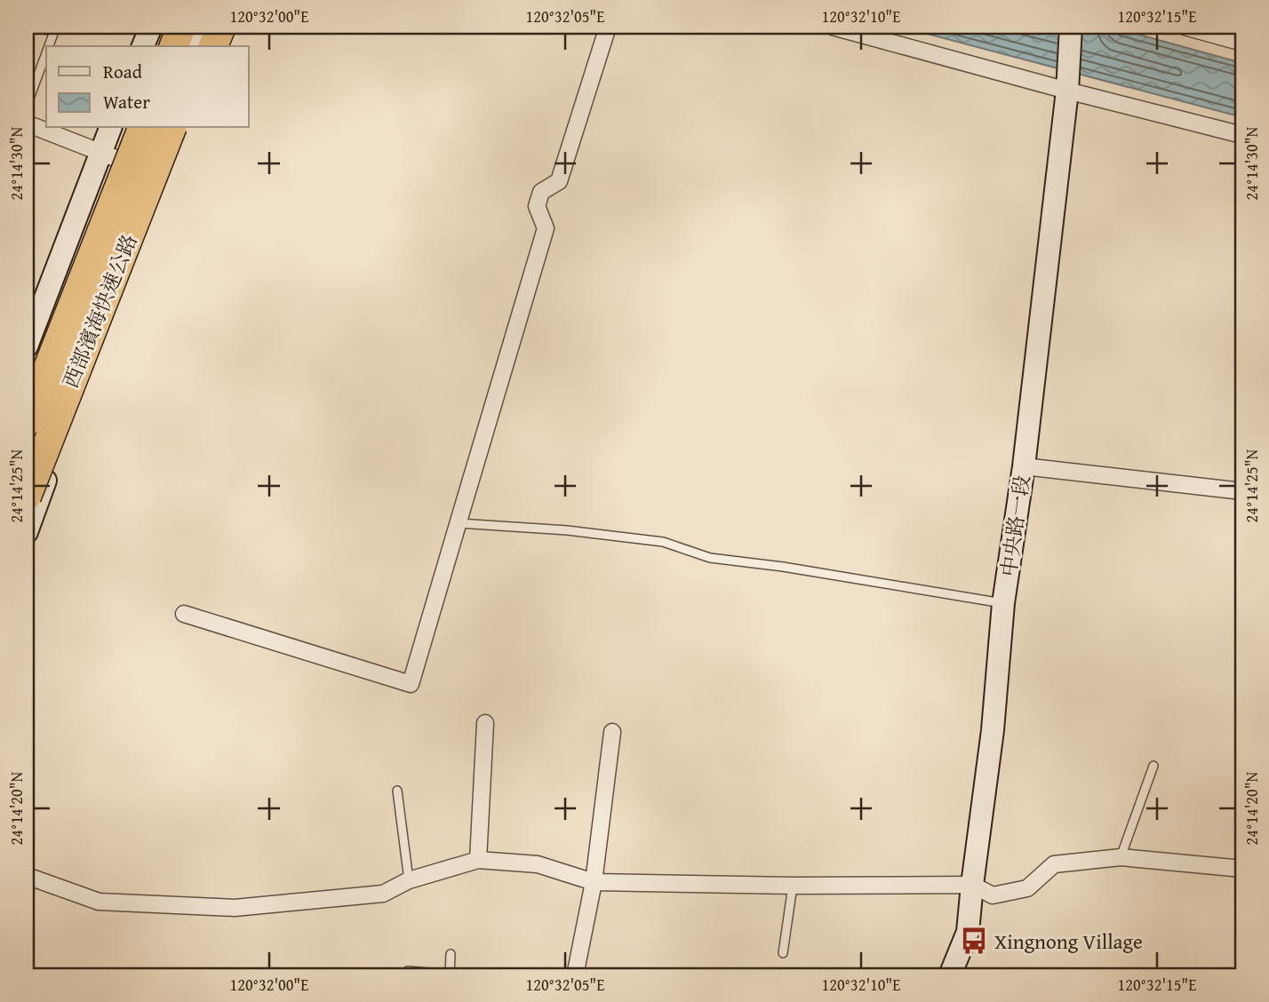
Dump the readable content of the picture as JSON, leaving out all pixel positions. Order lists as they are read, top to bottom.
{
  "streets": {
    "highway": ["西部濱海快速公路"],
    "street": ["中央路一段"]
  },
  "places": {
    "bus stop": ["Xingnong Village"]
  },
  "legend": ["Road", "Water"],
  "coordinates": [
    "120°32'00\"E",
    "120°32'05\"E",
    "120°32'10\"E",
    "120°32'15\"E",
    "24°14'30\"N",
    "24°14'25\"N",
    "24°14'20\"N"
  ]
}
